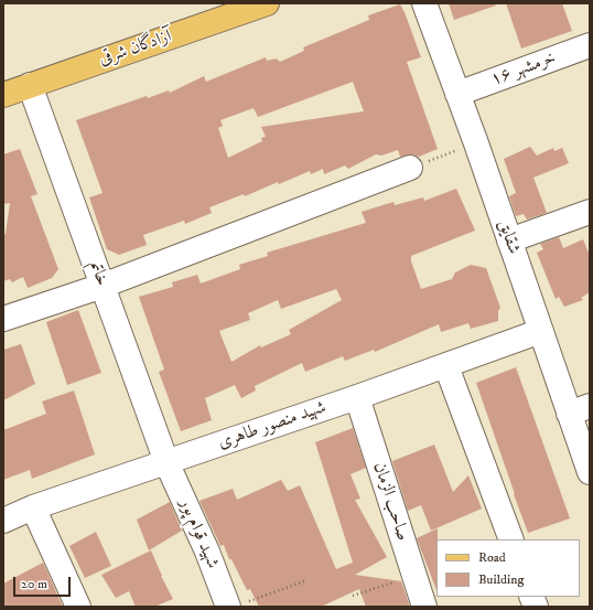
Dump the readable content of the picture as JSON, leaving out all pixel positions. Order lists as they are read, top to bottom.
{
  "streets": {
    "main road": ["آزادگان شرقی"],
    "street": [
      "خرمشهر ۱۶",
      "شقایق",
      "خاتم",
      "شهید منصور طاهری",
      "صاحب الزمان",
      "شهید قوام پور"
    ]
  },
  "crossings": [
    ["آزادگان شرقی", "خاتم"],
    ["خرمشهر ۱۶", "شقایق"],
    ["شقایق", "شهید منصور طاهری"],
    ["خاتم", "شهید منصور طاهری"],
    ["خاتم", "شهید قوام پور"],
    ["شهید منصور طاهری", "صاحب الزمان"],
    ["شهید منصور طاهری", "شهید قوام پور"]
  ],
  "legend": ["Road", "Building"],
  "scale_bar": "20 m"
}
